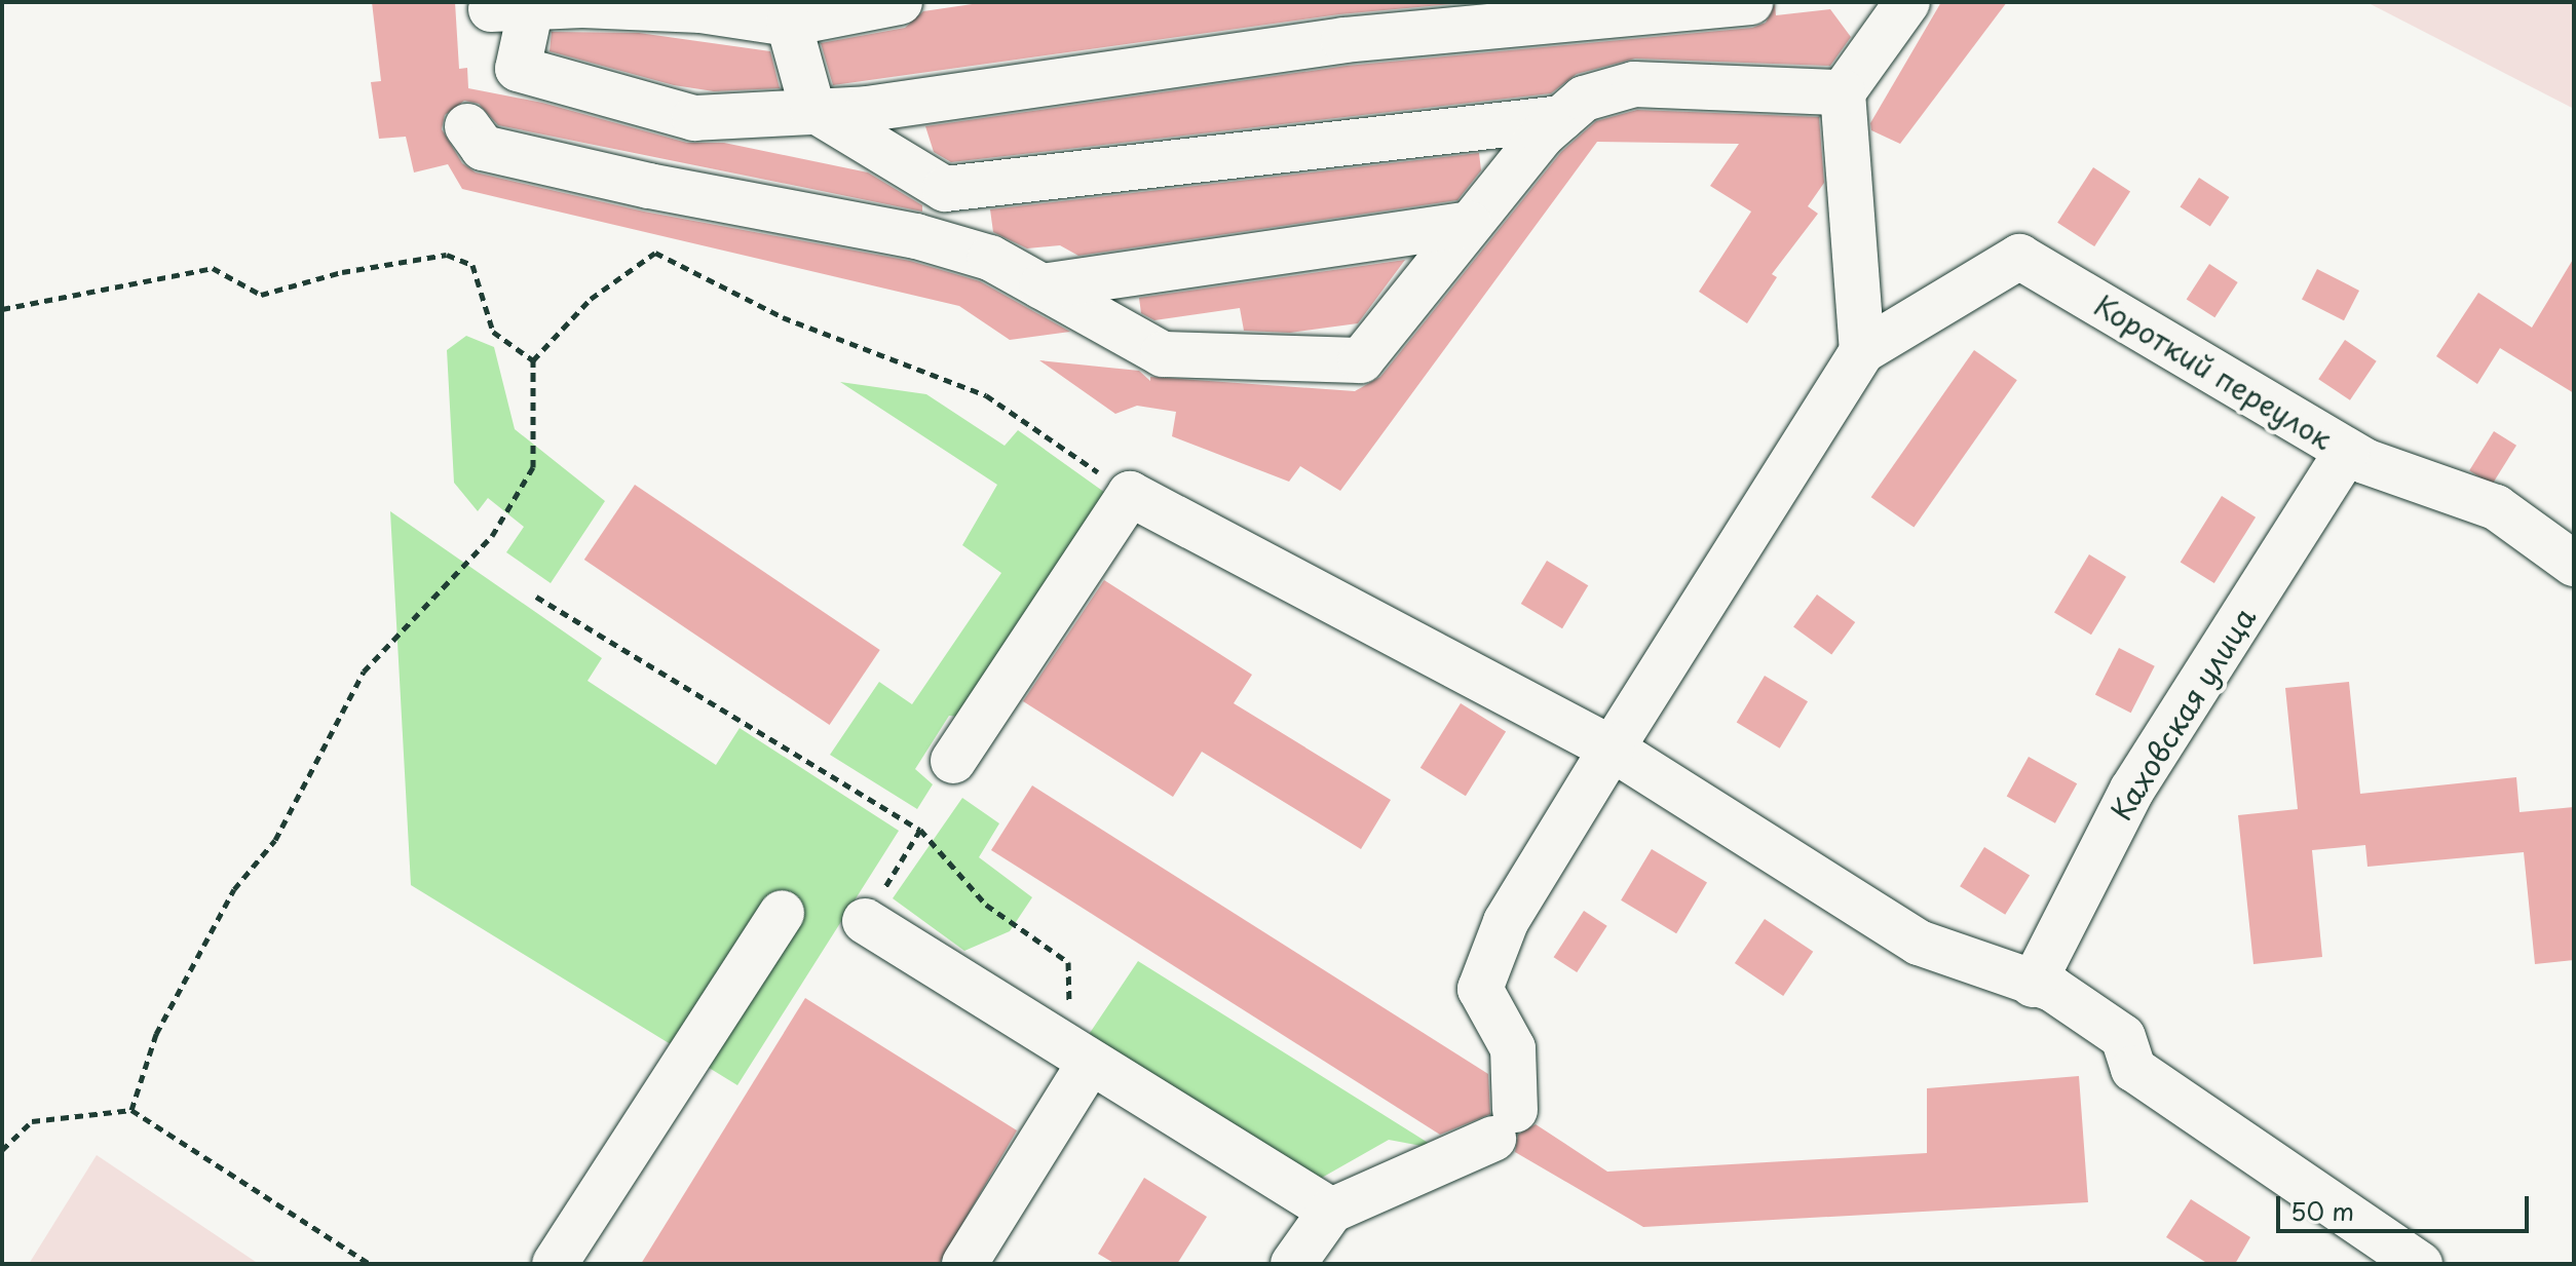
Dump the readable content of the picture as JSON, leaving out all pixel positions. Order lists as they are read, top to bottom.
{
  "streets": {
    "street": ["Короткий переулок", "Каховская улица"]
  },
  "crossings": [
    ["Короткий переулок", "Каховская улица"]
  ],
  "scale_bar": "50 m"
}
